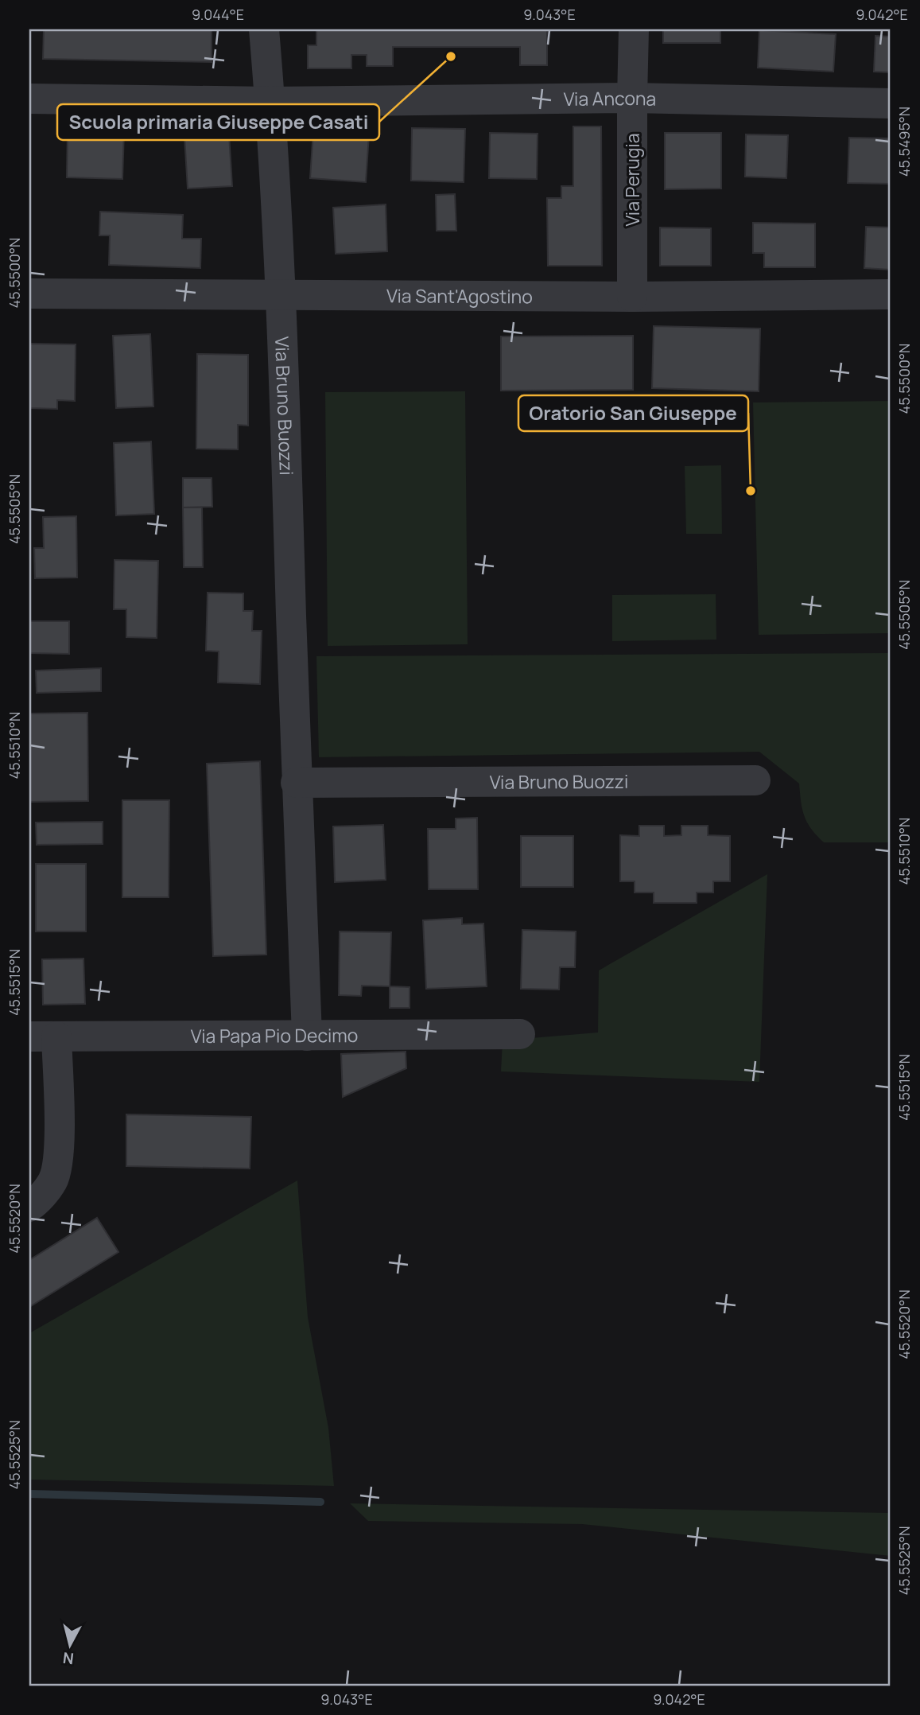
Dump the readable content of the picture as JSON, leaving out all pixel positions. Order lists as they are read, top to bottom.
{
  "streets": {
    "street": [
      "Via Ancona",
      "Via Perugia",
      "Via Sant'Agostino",
      "Via Bruno Buozzi",
      "Via Papa Pio Decimo"
    ]
  },
  "crossings": [
    ["Via Ancona", "Via Perugia"],
    ["Via Ancona", "Via Bruno Buozzi"],
    ["Via Perugia", "Via Sant'Agostino"],
    ["Via Sant'Agostino", "Via Bruno Buozzi"],
    ["Via Bruno Buozzi", "Via Papa Pio Decimo"]
  ],
  "places": ["Scuola primaria Giuseppe Casati", "Oratorio San Giuseppe"],
  "north": "bottom",
  "coordinates": [
    "9.044°E",
    "9.043°E",
    "9.042°E",
    "45.5495°N",
    "45.5500°N",
    "45.5505°N",
    "45.5510°N",
    "45.5515°N",
    "45.5520°N",
    "45.5525°N"
  ]
}
